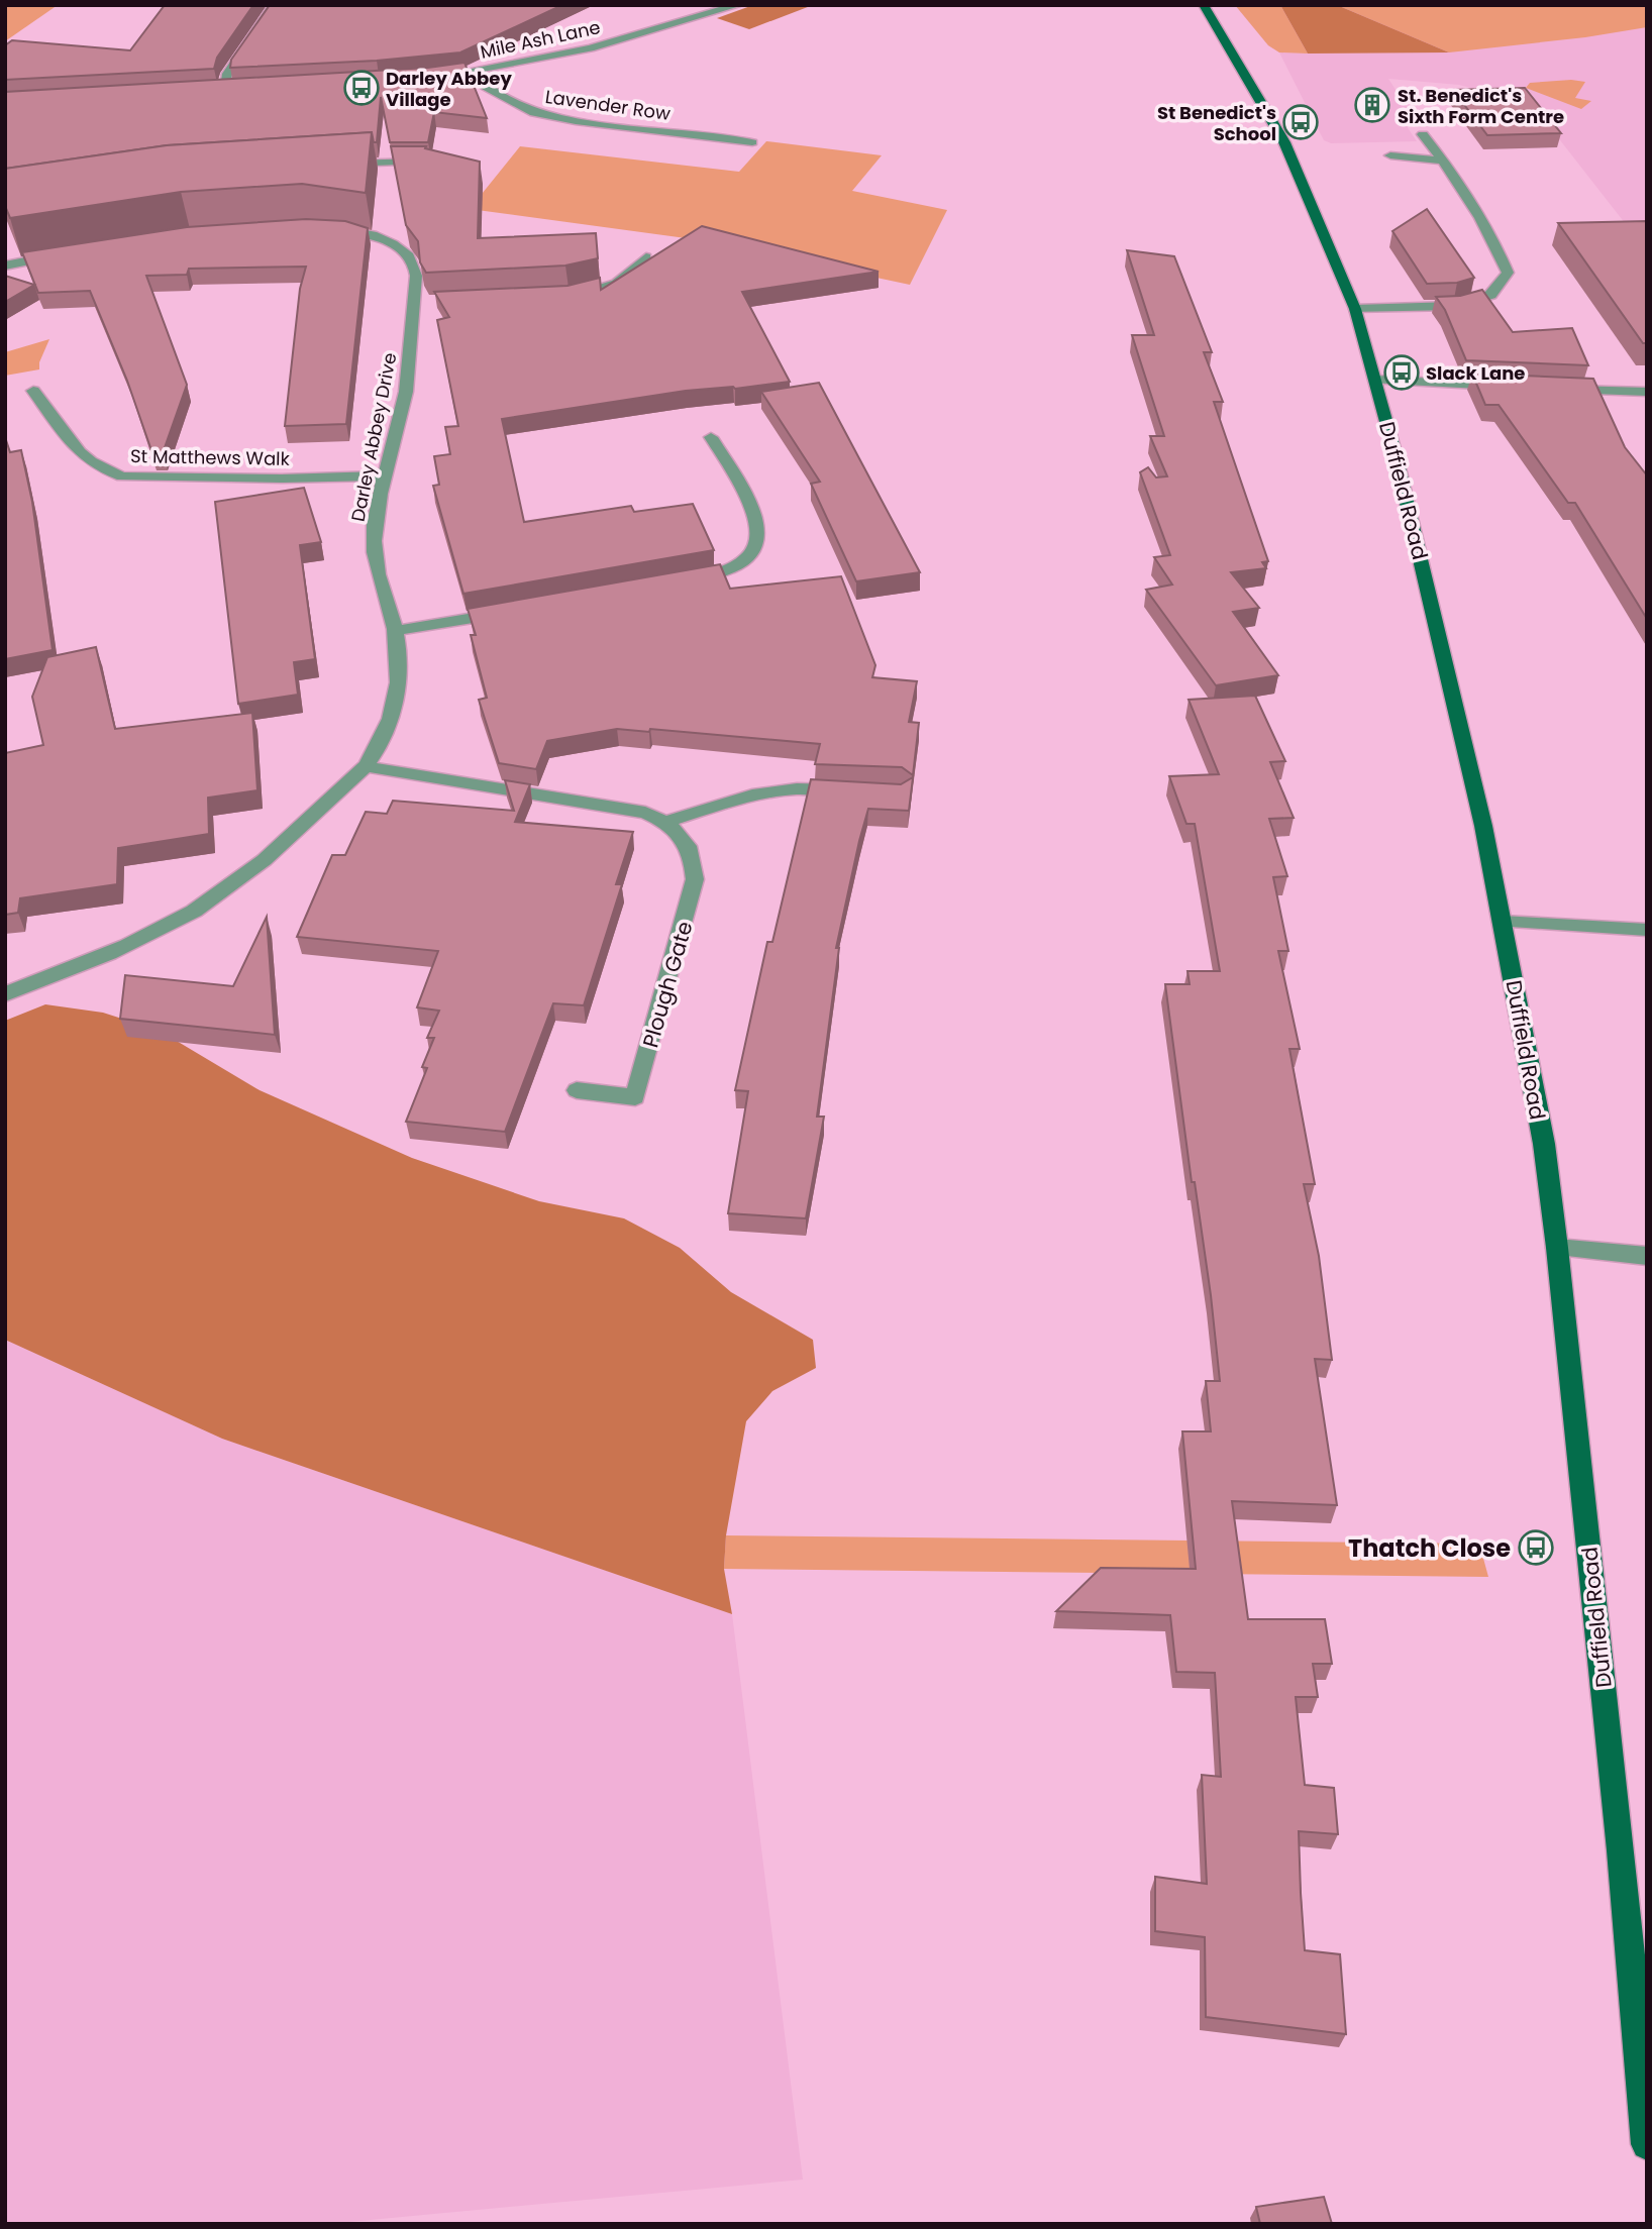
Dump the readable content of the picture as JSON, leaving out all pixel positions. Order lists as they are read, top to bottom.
{
  "streets": {
    "main road": ["Duffield Road"],
    "street": [
      "Mile Ash Lane",
      "Lavender Row",
      "Darley Abbey Drive",
      "St Matthews Walk",
      "Plough Gate"
    ]
  },
  "crossings": [
    ["Mile Ash Lane", "Lavender Row"],
    ["Darley Abbey Drive", "St Matthews Walk"],
    ["Darley Abbey Drive", "Plough Gate"]
  ],
  "places": {
    "bus stop": [
      "Darley Abbey Village",
      "St Benedict's School",
      "Slack Lane",
      "Thatch Close"
    ],
    "building": ["St. Benedict's Sixth Form Centre"]
  }
}
